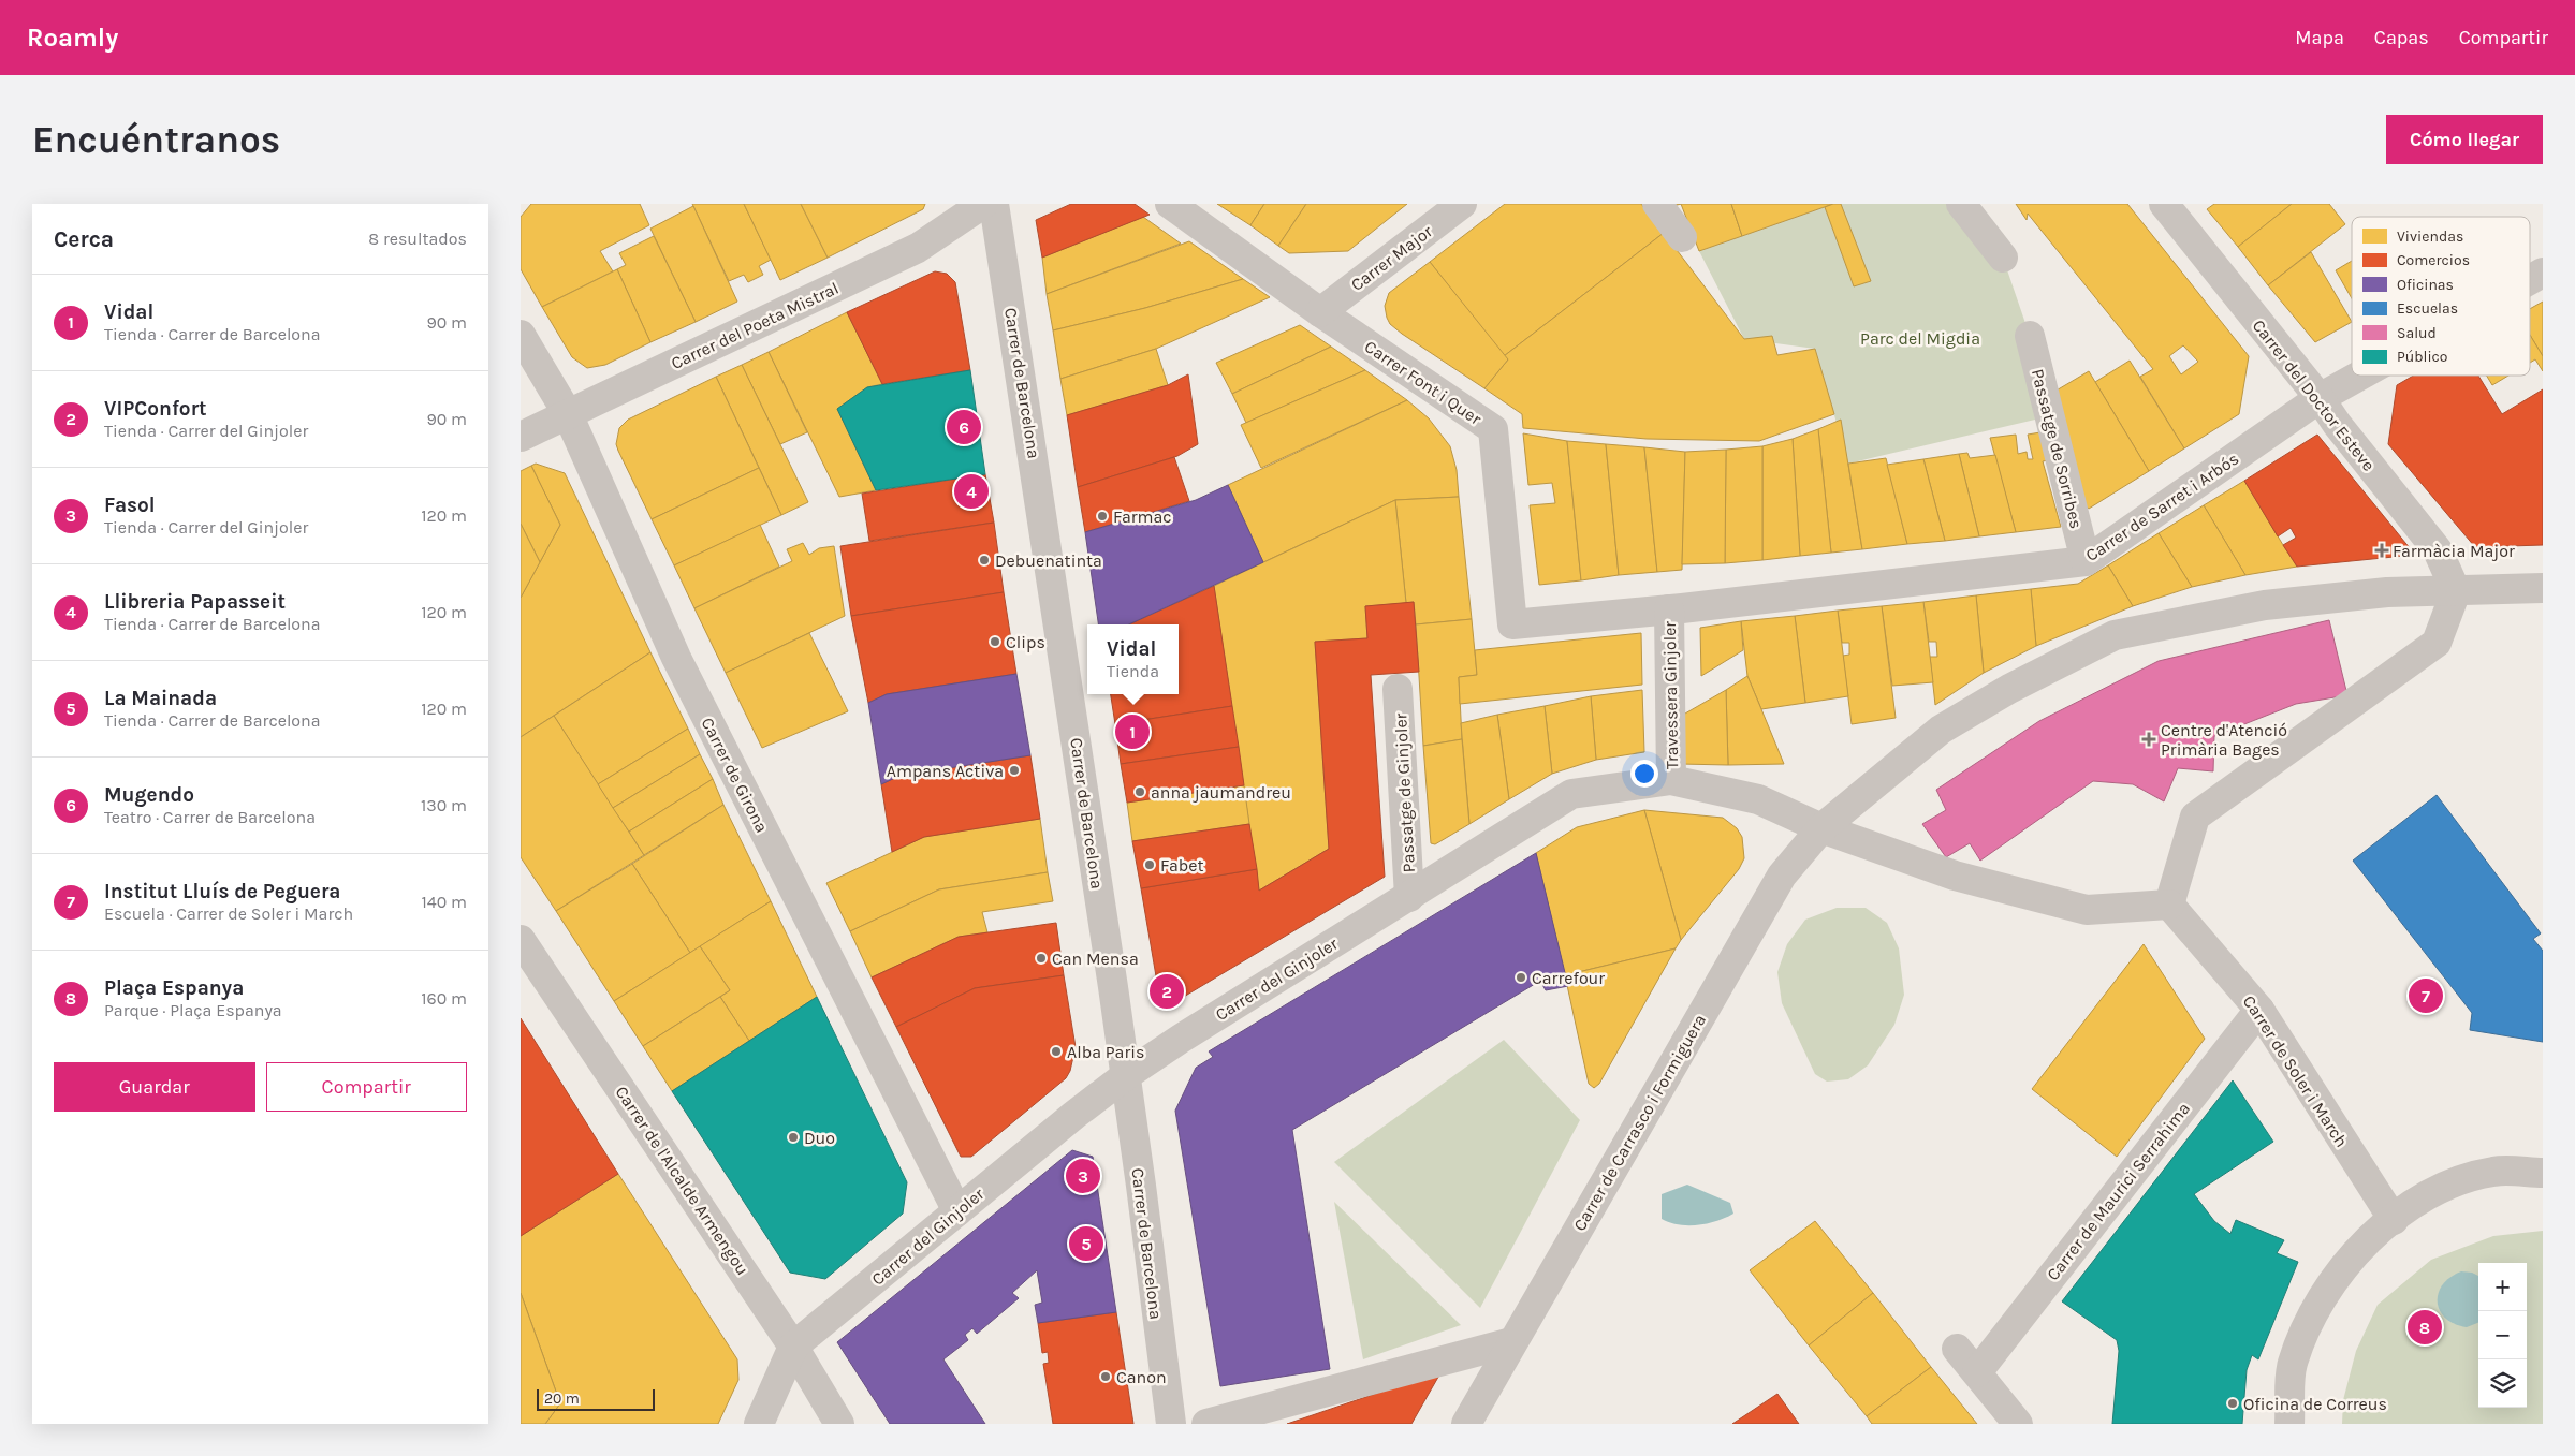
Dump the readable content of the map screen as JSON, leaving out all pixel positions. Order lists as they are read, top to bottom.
{
  "streets": {
    "street": [
      "Carrer Major",
      "Carrer del Poeta Mistral",
      "Carrer Font i Quer",
      "Carrer de Barcelona",
      "Carrer del Doctor Esteve",
      "Passatge de Sorribes",
      "Carrer de Sarret i Arbós",
      "Travessera Ginjoler",
      "Carrer de Girona",
      "Passatge de Ginjoler",
      "Carrer del Ginjoler",
      "Carrer de Soler i March",
      "Carrer de Carrasco i Formiguera",
      "Carrer de l'Alcalde Armengou",
      "Carrer de Maurici Serrahima"
    ]
  },
  "crossings": [
    ["Carrer Major", "Carrer Font i Quer"],
    ["Carrer del Poeta Mistral", "Carrer de Girona"],
    ["Carrer Font i Quer", "Carrer de Sarret i Arbós"],
    ["Carrer Font i Quer", "Travessera Ginjoler"],
    ["Carrer de Barcelona", "Carrer del Ginjoler"],
    ["Carrer del Doctor Esteve", "Carrer de Sarret i Arbós"],
    ["Carrer del Doctor Esteve", "Carrer de Carrasco i Formiguera"],
    ["Passatge de Sorribes", "Carrer de Sarret i Arbós"],
    ["Carrer de Sarret i Arbós", "Travessera Ginjoler"],
    ["Travessera Ginjoler", "Carrer del Ginjoler"],
    ["Carrer de Girona", "Carrer del Ginjoler"],
    ["Passatge de Ginjoler", "Carrer del Ginjoler"],
    ["Carrer del Ginjoler", "Carrer de Carrasco i Formiguera"],
    ["Carrer del Ginjoler", "Carrer de l'Alcalde Armengou"],
    ["Carrer de Soler i March", "Carrer de Maurici Serrahima"]
  ],
  "parks": ["Parc del Migdia"],
  "places": {
    "other": [
      "Farmac",
      "Debuenatinta",
      "Clips",
      "Ampans Activa",
      "anna jaumandreu",
      "Fabet",
      "Can Mensa",
      "Carrefour",
      "Alba Paris",
      "Duo",
      "Canon",
      "Oficina de Correus"
    ],
    "health": ["Farmàcia Major", "Centre d'Atenció Primària Bages"]
  },
  "legend": [
    "Viviendas",
    "Comercios",
    "Oficinas",
    "Escuelas",
    "Salud",
    "Público"
  ],
  "scale_bar": "20 m",
  "page": {
    "header": "Roamly",
    "nav": ["Mapa", "Capas", "Compartir"],
    "buttons": [
      "Cómo llegar",
      ["Guardar", "Compartir"]
    ],
    "title": "Encuéntranos",
    "heading": ["Cerca", "8 resultados"],
    "list": [
      {
        "mark": "1",
        "name": "Vidal",
        "note": "Tienda · Carrer de Barcelona",
        "value": "90 m"
      },
      {
        "mark": "2",
        "name": "VIPConfort",
        "note": "Tienda · Carrer del Ginjoler",
        "value": "90 m"
      },
      {
        "mark": "3",
        "name": "Fasol",
        "note": "Tienda · Carrer del Ginjoler",
        "value": "120 m"
      },
      {
        "mark": "4",
        "name": "Llibreria Papasseit",
        "note": "Tienda · Carrer de Barcelona",
        "value": "120 m"
      },
      {
        "mark": "5",
        "name": "La Mainada",
        "note": "Tienda · Carrer de Barcelona",
        "value": "120 m"
      },
      {
        "mark": "6",
        "name": "Mugendo",
        "note": "Teatro · Carrer de Barcelona",
        "value": "130 m"
      },
      {
        "mark": "7",
        "name": "Institut Lluís de Peguera",
        "note": "Escuela · Carrer de Soler i March",
        "value": "140 m"
      },
      {
        "mark": "8",
        "name": "Plaça Espanya",
        "note": "Parque · Plaça Espanya",
        "value": "160 m"
      }
    ],
    "pins": [
      "6",
      "4",
      "1",
      "2",
      "7",
      "3",
      "5",
      "8"
    ],
    "popup": ["Vidal", "Tienda"],
    "map_buttons": ["+", "−"],
    "scale": "20 m"
  }
}
